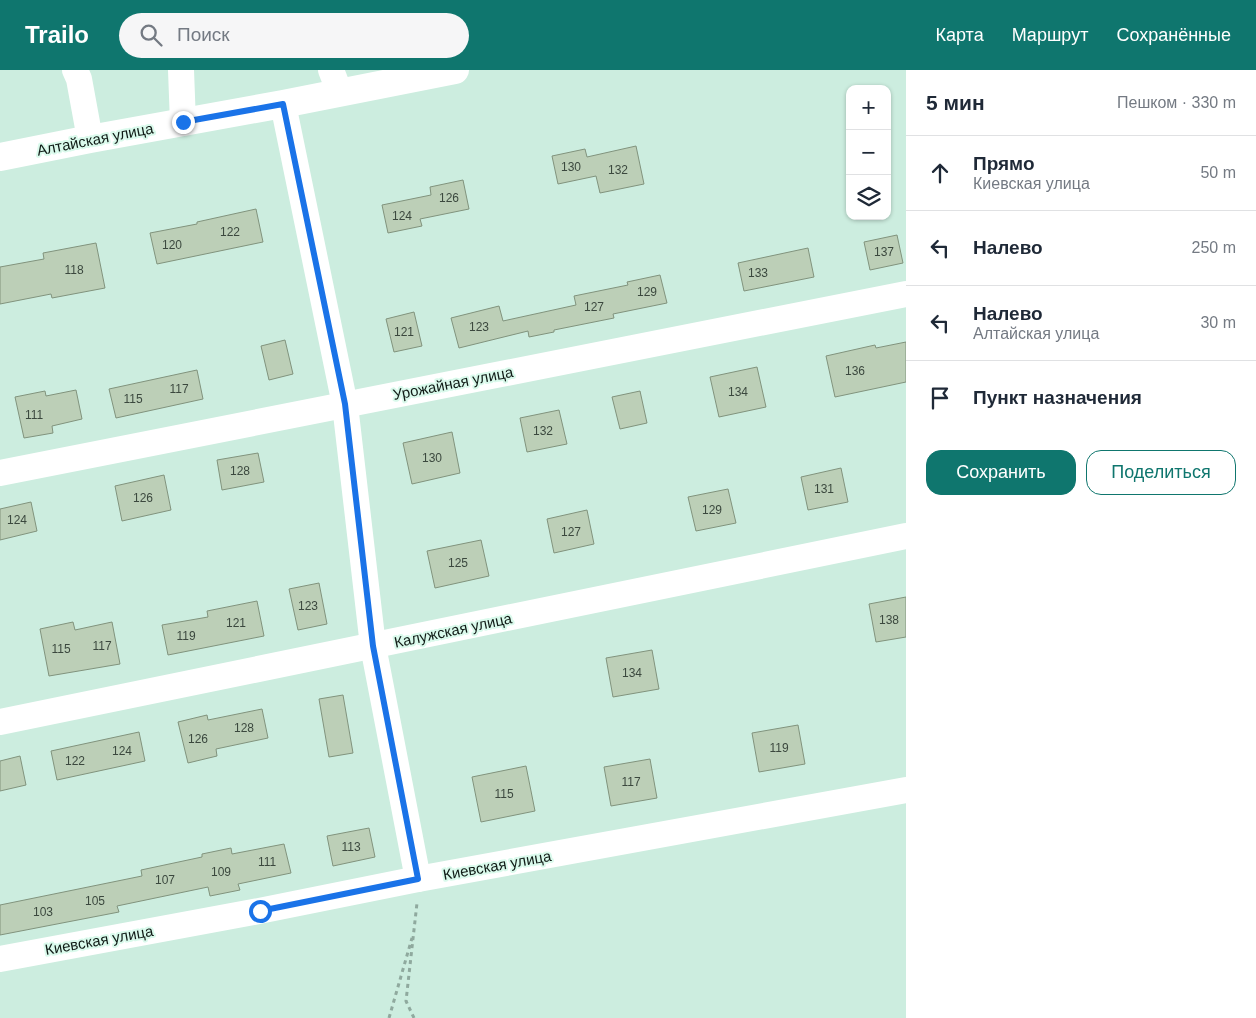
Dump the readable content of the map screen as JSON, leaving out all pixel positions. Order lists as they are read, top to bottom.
{
  "streets": {
    "main road": ["Алтайская улица"],
    "street": ["Урожайная улица", "Калужская улица", "Киевская улица"]
  },
  "house_numbers": [
    "130",
    "132",
    "126",
    "124",
    "122",
    "120",
    "137",
    "118",
    "133",
    "129",
    "127",
    "123",
    "121",
    "136",
    "117",
    "134",
    "115",
    "111",
    "132",
    "130",
    "128",
    "131",
    "126",
    "129",
    "124",
    "127",
    "125",
    "123",
    "138",
    "121",
    "119",
    "117",
    "115",
    "134",
    "128",
    "126",
    "119",
    "124",
    "122",
    "117",
    "115",
    "113",
    "111",
    "109",
    "107",
    "105",
    "103"
  ],
  "page": {
    "header": "Trailo",
    "search": "Поиск",
    "nav": ["Карта", "Маршрут", "Сохранённые"],
    "heading": ["5 мин", "Пешком · 330 m"],
    "map_buttons": ["+", "−"],
    "list": [
      ["Прямо", "Киевская улица", "50 m"],
      ["Налево", "250 m"],
      ["Налево", "Алтайская улица", "30 m"],
      "Пункт назначения"
    ],
    "buttons": ["Сохранить", "Поделиться"]
  }
}
